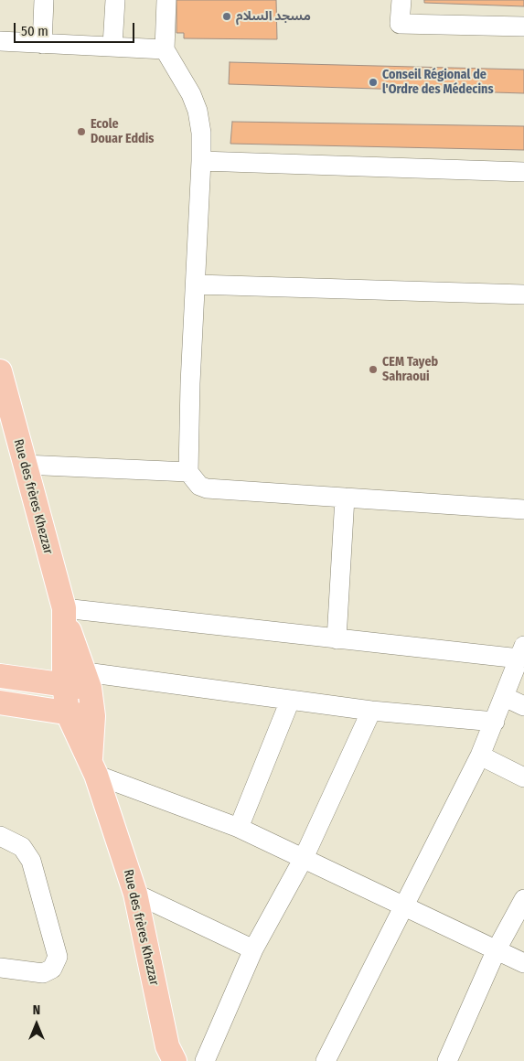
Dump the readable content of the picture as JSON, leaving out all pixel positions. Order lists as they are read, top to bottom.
{
  "streets": {
    "main road": ["Rue des frères Khezzar"]
  },
  "places": [
    "مسجد السلام",
    "Conseil Régional de l'Ordre des Médecins",
    "Ecole Douar Eddis",
    "CEM Tayeb Sahraoui"
  ],
  "scale_bar": "50 m",
  "north": "top"
}
